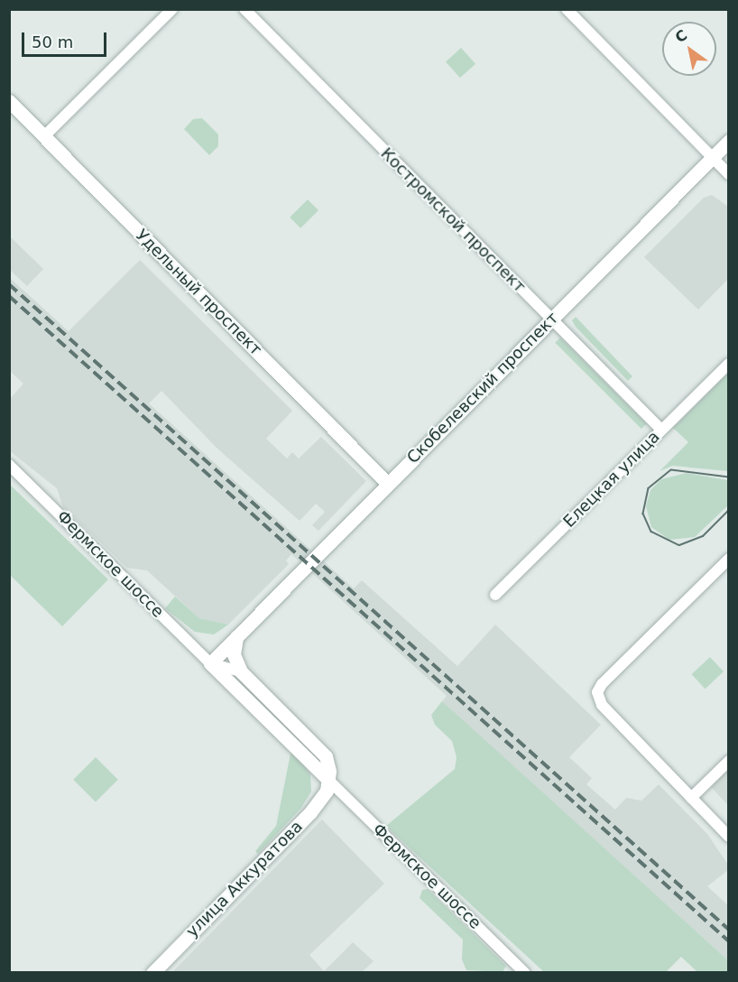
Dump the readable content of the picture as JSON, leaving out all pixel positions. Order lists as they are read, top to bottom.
{
  "streets": {
    "street": [
      "Костромской проспект",
      "Удельный проспект",
      "Скобелевский проспект",
      "Елецкая улица",
      "Фермское шоссе",
      "улица Аккуратова"
    ]
  },
  "crossings": [
    ["Костромской проспект", "Скобелевский проспект"],
    ["Костромской проспект", "Елецкая улица"],
    ["Удельный проспект", "Скобелевский проспект"],
    ["Скобелевский проспект", "Фермское шоссе"],
    ["Фермское шоссе", "улица Аккуратова"]
  ],
  "scale_bar": "50 m",
  "north": "top left"
}
